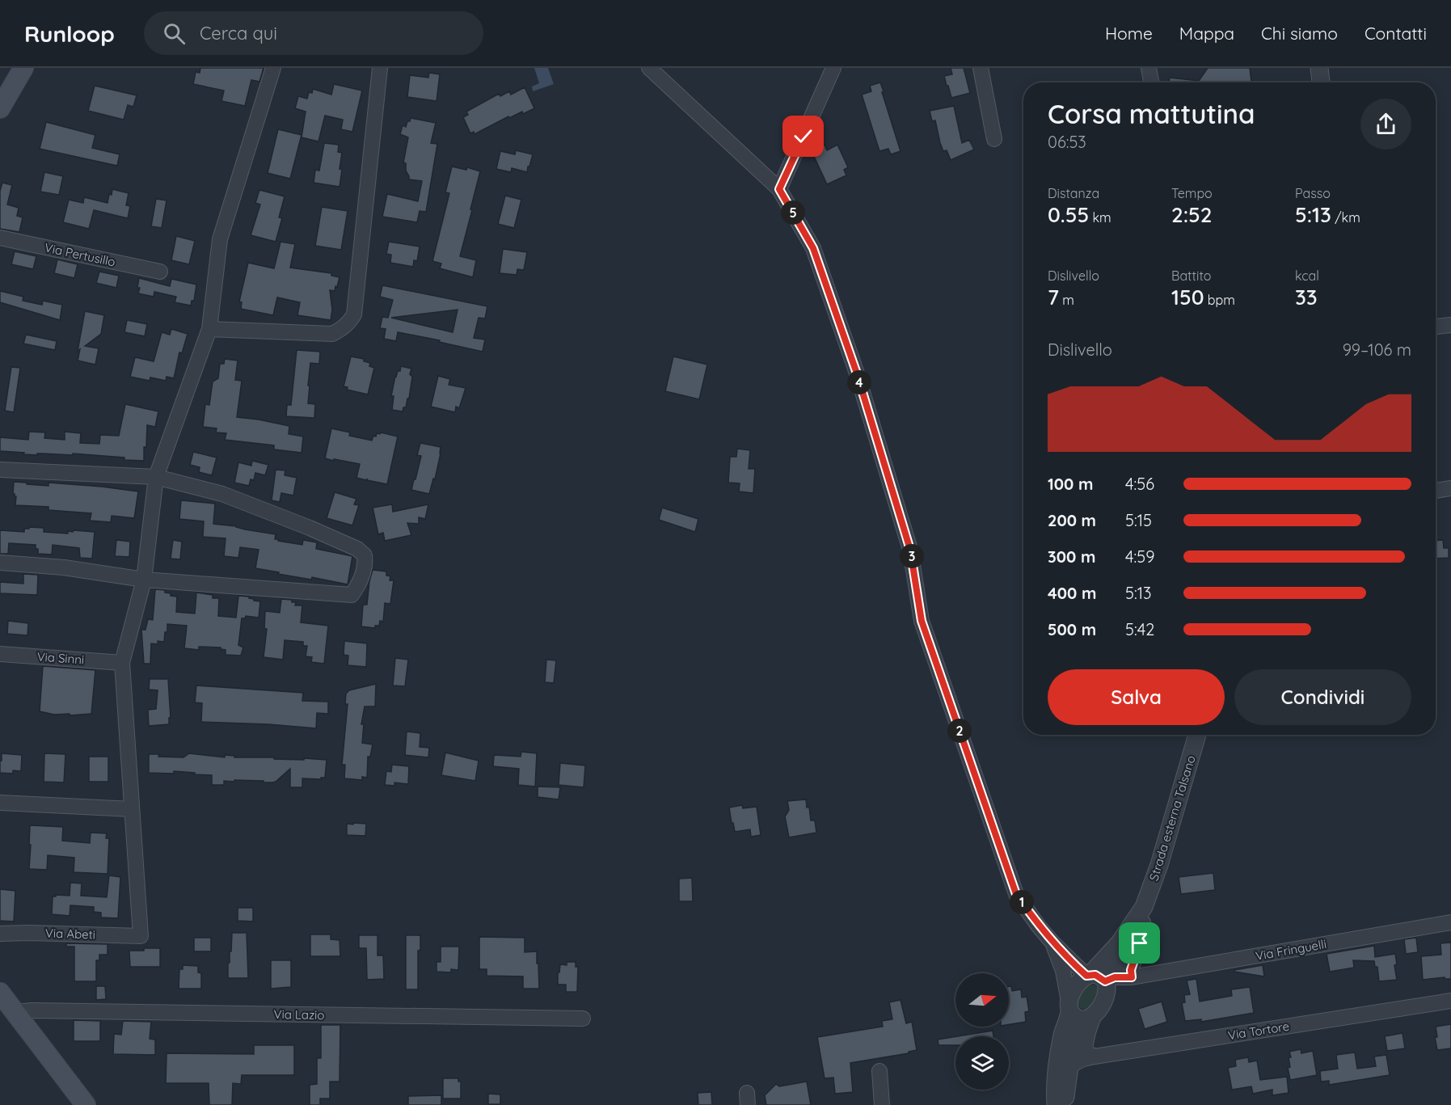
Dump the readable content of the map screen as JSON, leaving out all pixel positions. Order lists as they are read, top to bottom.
{
  "streets": {
    "street": [
      "Via Pertusillo",
      "Via Sinni",
      "Strada esterna Talsano",
      "Via Abeti",
      "Via Fringuelli",
      "Via Lazio",
      "Via Tortore"
    ]
  },
  "north": "right",
  "page": {
    "header": "Runloop",
    "search": "Cerca qui",
    "nav": [
      "Home",
      "Mappa",
      "Chi siamo",
      "Contatti"
    ],
    "heading": ["Corsa mattutina", "06:53"],
    "stats": [
      ["Distanza", "0.55 km"],
      ["Tempo", "2:52"],
      ["Passo", "5:13 /km"],
      ["Dislivello", "7 m"],
      ["Battito", "150 bpm"],
      ["kcal", "33"]
    ],
    "pins": [
      "5",
      "4",
      "3",
      "2",
      "1"
    ],
    "chart": ["Dislivello", "99–106 m"],
    "list": [
      {
        "name": "100 m",
        "note": "4:56"
      },
      {
        "name": "200 m",
        "note": "5:15"
      },
      {
        "name": "300 m",
        "note": "4:59"
      },
      {
        "name": "400 m",
        "note": "5:13"
      },
      {
        "name": "500 m",
        "note": "5:42"
      }
    ],
    "buttons": ["Salva", "Condividi"]
  }
}
